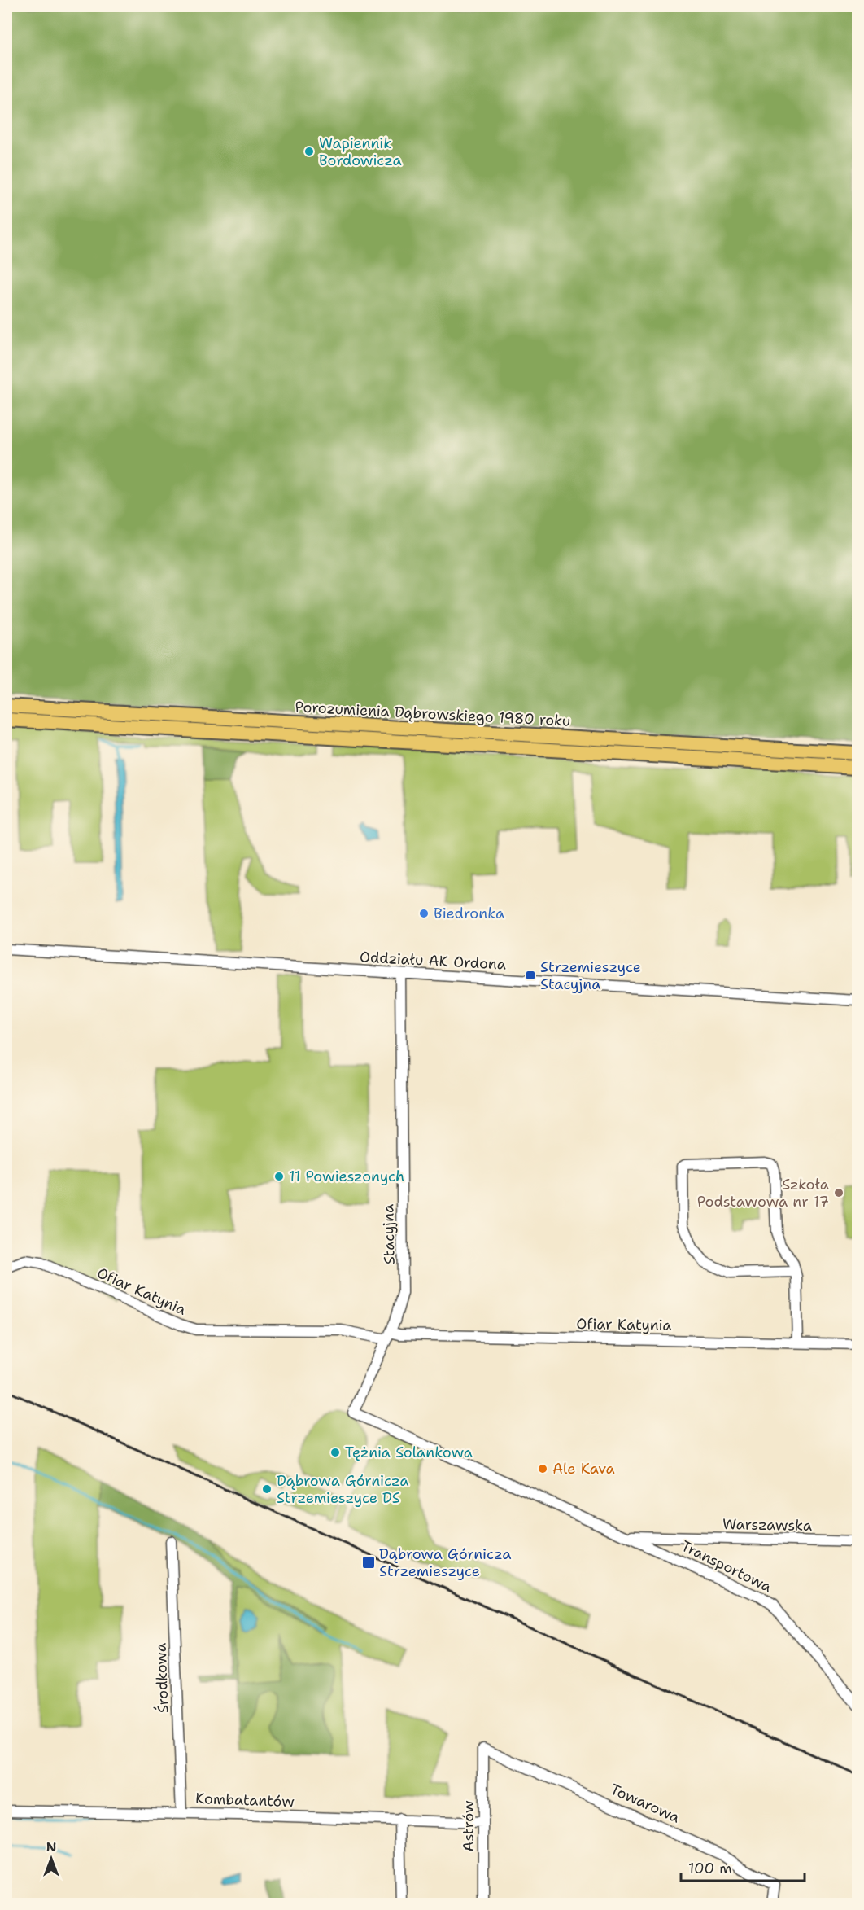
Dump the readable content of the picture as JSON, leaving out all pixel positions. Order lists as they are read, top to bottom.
{
  "streets": {
    "main road": ["Porozumienia Dąbrowskiego 1980 roku"],
    "street": [
      "Oddziału AK Ordona",
      "Stacyjna",
      "Ofiar Katynia",
      "Warszawska",
      "Transportowa",
      "Środkowa",
      "Kombatantów",
      "Towarowa",
      "Astrów"
    ]
  },
  "crossings": [
    ["Oddziału AK Ordona", "Stacyjna"],
    ["Stacyjna", "Ofiar Katynia"],
    ["Stacyjna", "Warszawska"],
    ["Warszawska", "Transportowa"],
    ["Środkowa", "Kombatantów"],
    ["Kombatantów", "Astrów"],
    ["Towarowa", "Astrów"]
  ],
  "places": {
    "other": [
      "Wapiennik Bordowicza",
      "Biedronka",
      "11 Powieszonych",
      "Szkoła Podstawowa nr 17",
      "Tężnia Solankowa",
      "Ale Kava",
      "Dąbrowa Górnicza Strzemieszyce DS"
    ],
    "transit": ["Strzemieszyce Stacyjna", "Dąbrowa Górnicza Strzemieszyce"]
  },
  "scale_bar": "100 m",
  "north": "top"
}
